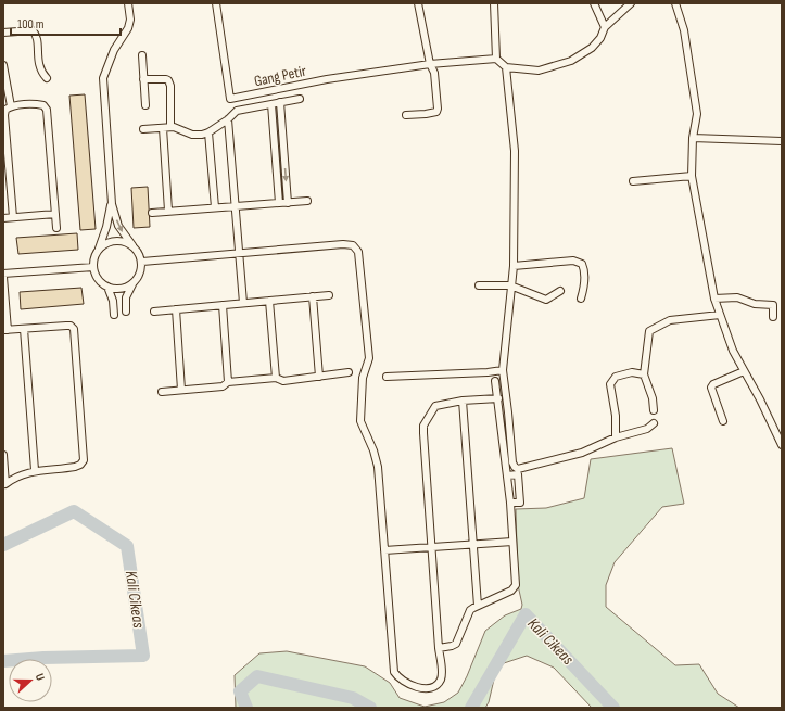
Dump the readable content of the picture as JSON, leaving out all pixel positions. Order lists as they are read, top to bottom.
{
  "streets": {
    "street": ["Gang Petir"]
  },
  "water": ["Kali Cikeas"],
  "scale_bar": "100 m",
  "north": "right"
}
